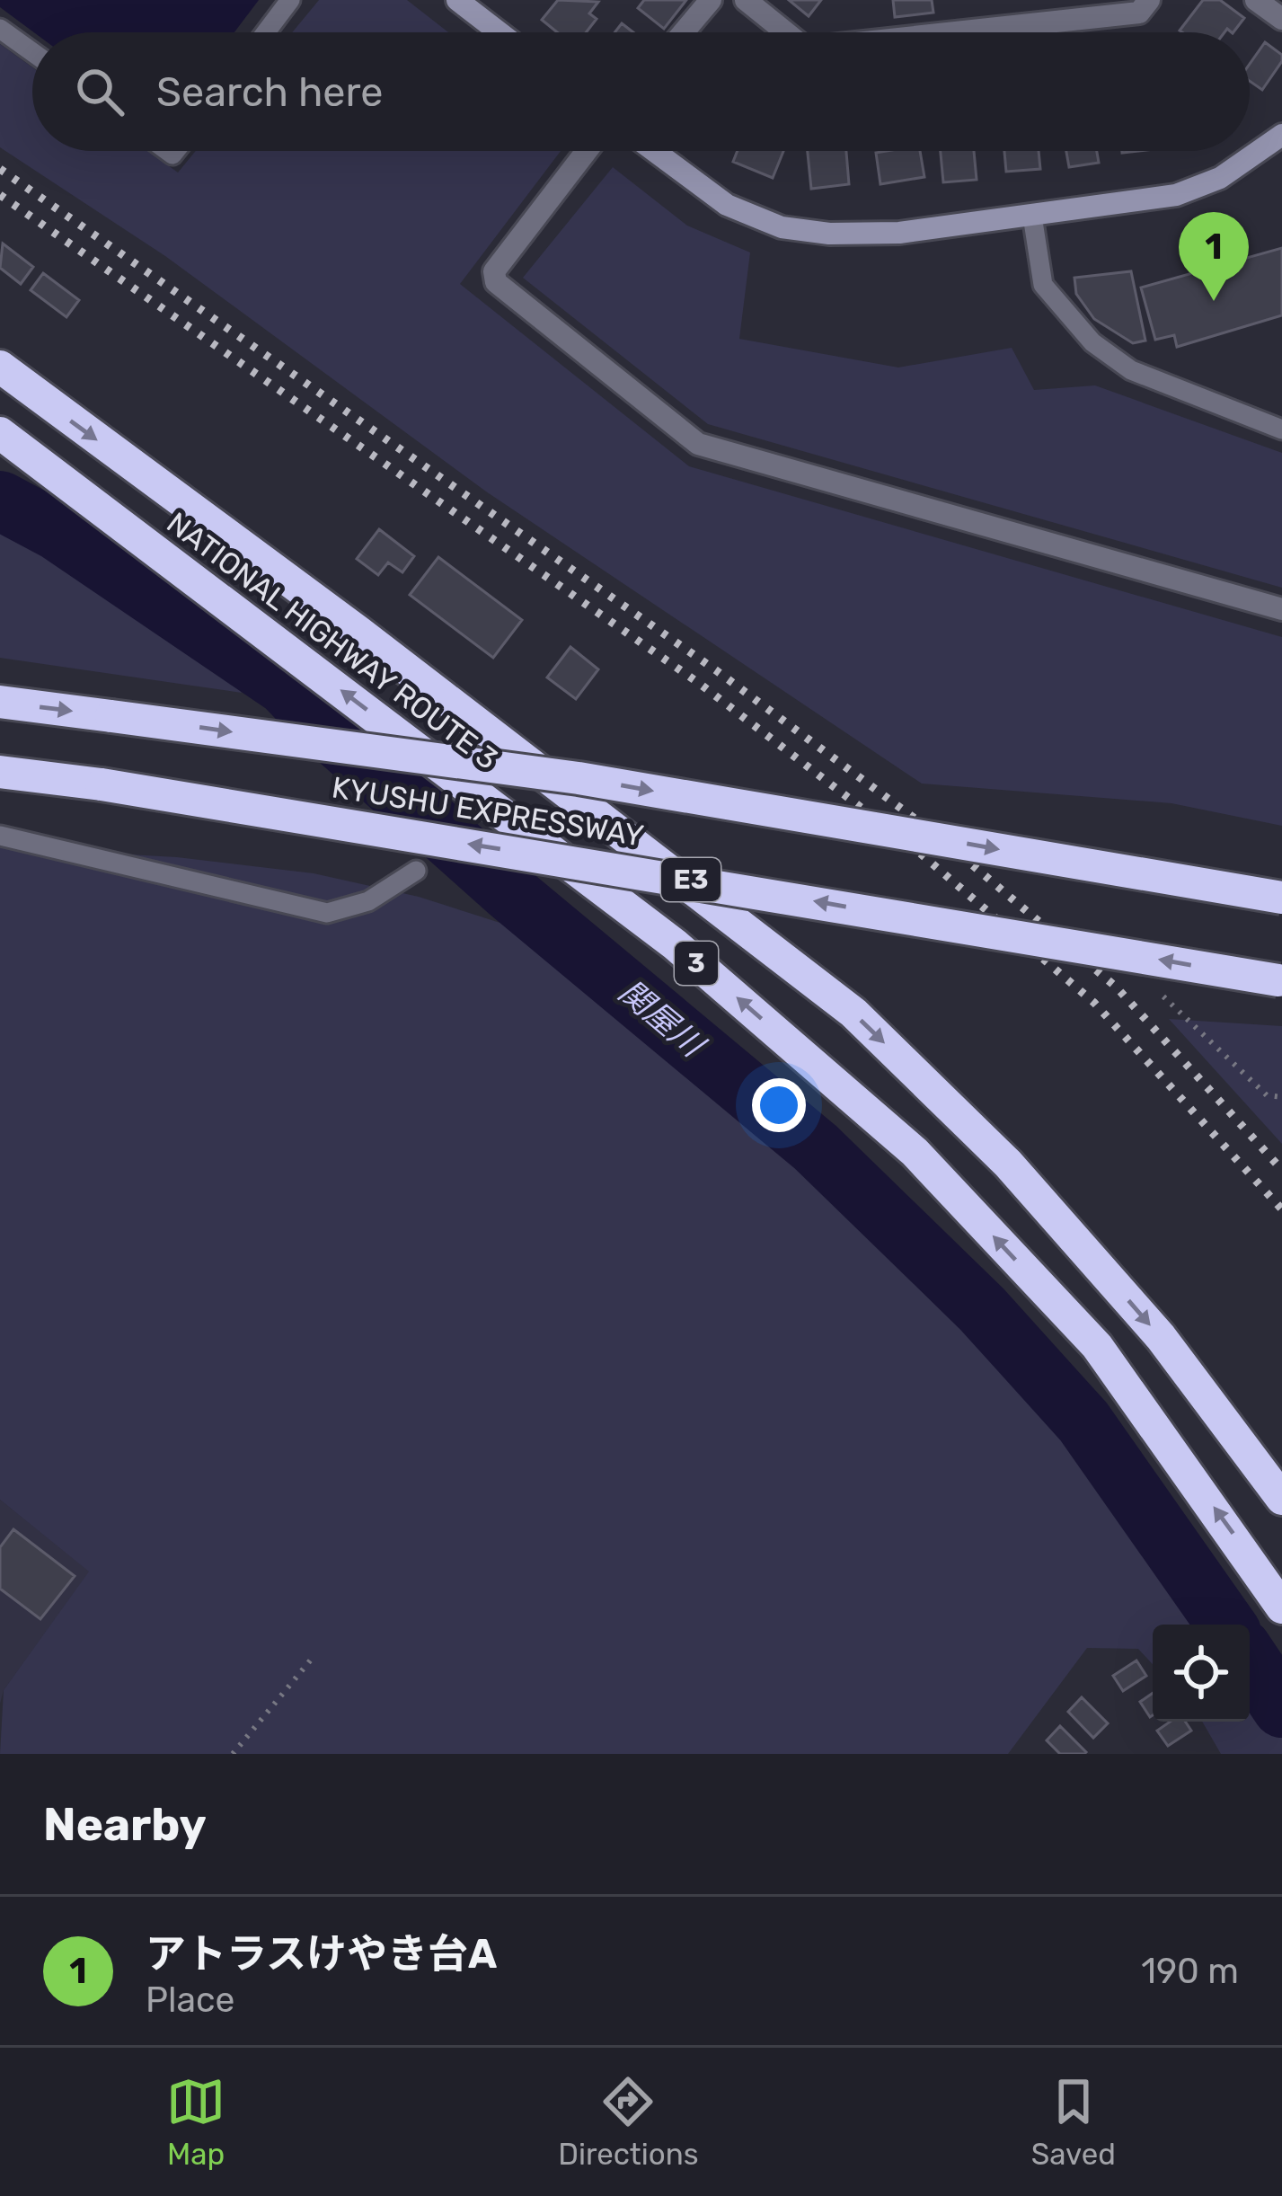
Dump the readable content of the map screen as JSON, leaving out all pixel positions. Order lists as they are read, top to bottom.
{
  "streets": {
    "highway": [
      "NATIONAL HIGHWAY ROUTE 3",
      "KYUSHU EXPRESSWAY",
      "E3",
      "3"
    ]
  },
  "water": ["関屋川"],
  "page": {
    "search": "Search here",
    "pins": "1",
    "heading": "Nearby",
    "list": [
      {
        "mark": "1",
        "name": "アトラスけやき台A",
        "note": "Place",
        "value": "190 m"
      }
    ],
    "nav": ["Map", "Directions", "Saved"]
  }
}
